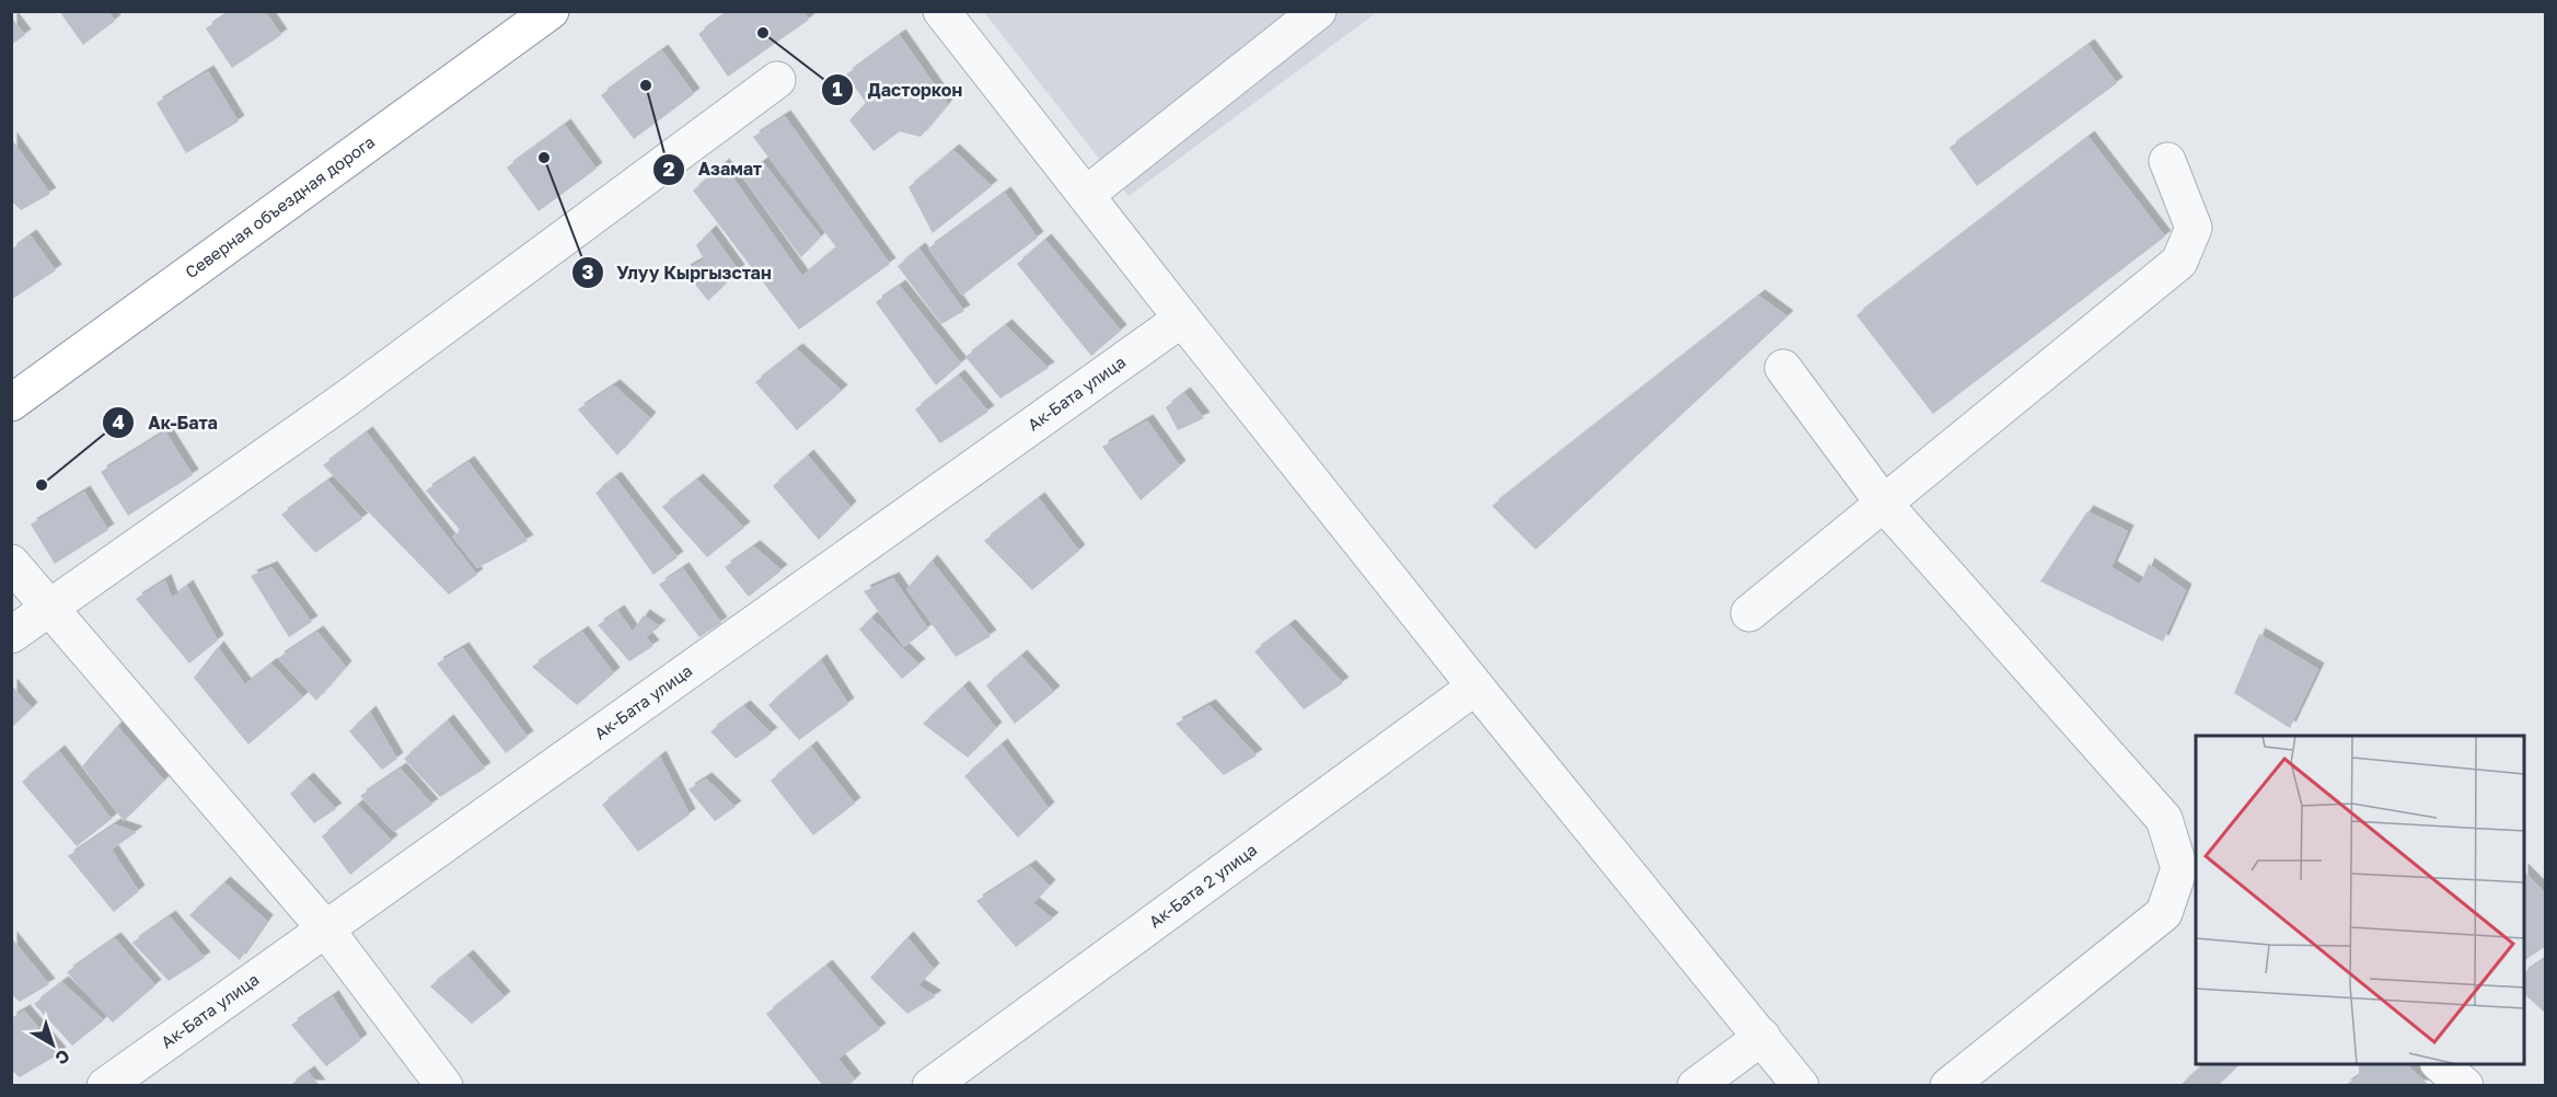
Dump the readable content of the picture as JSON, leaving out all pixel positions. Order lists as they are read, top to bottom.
{
  "streets": {
    "highway": ["Северная объездная дорога"],
    "street": ["Ак-Бата улица", "Ак-Бата 2 улица"]
  },
  "places": [
    "Дасторкон",
    "Азамат",
    "Улуу Кыргызстан",
    "Ак-Бата"
  ],
  "north": "bottom right"
}
